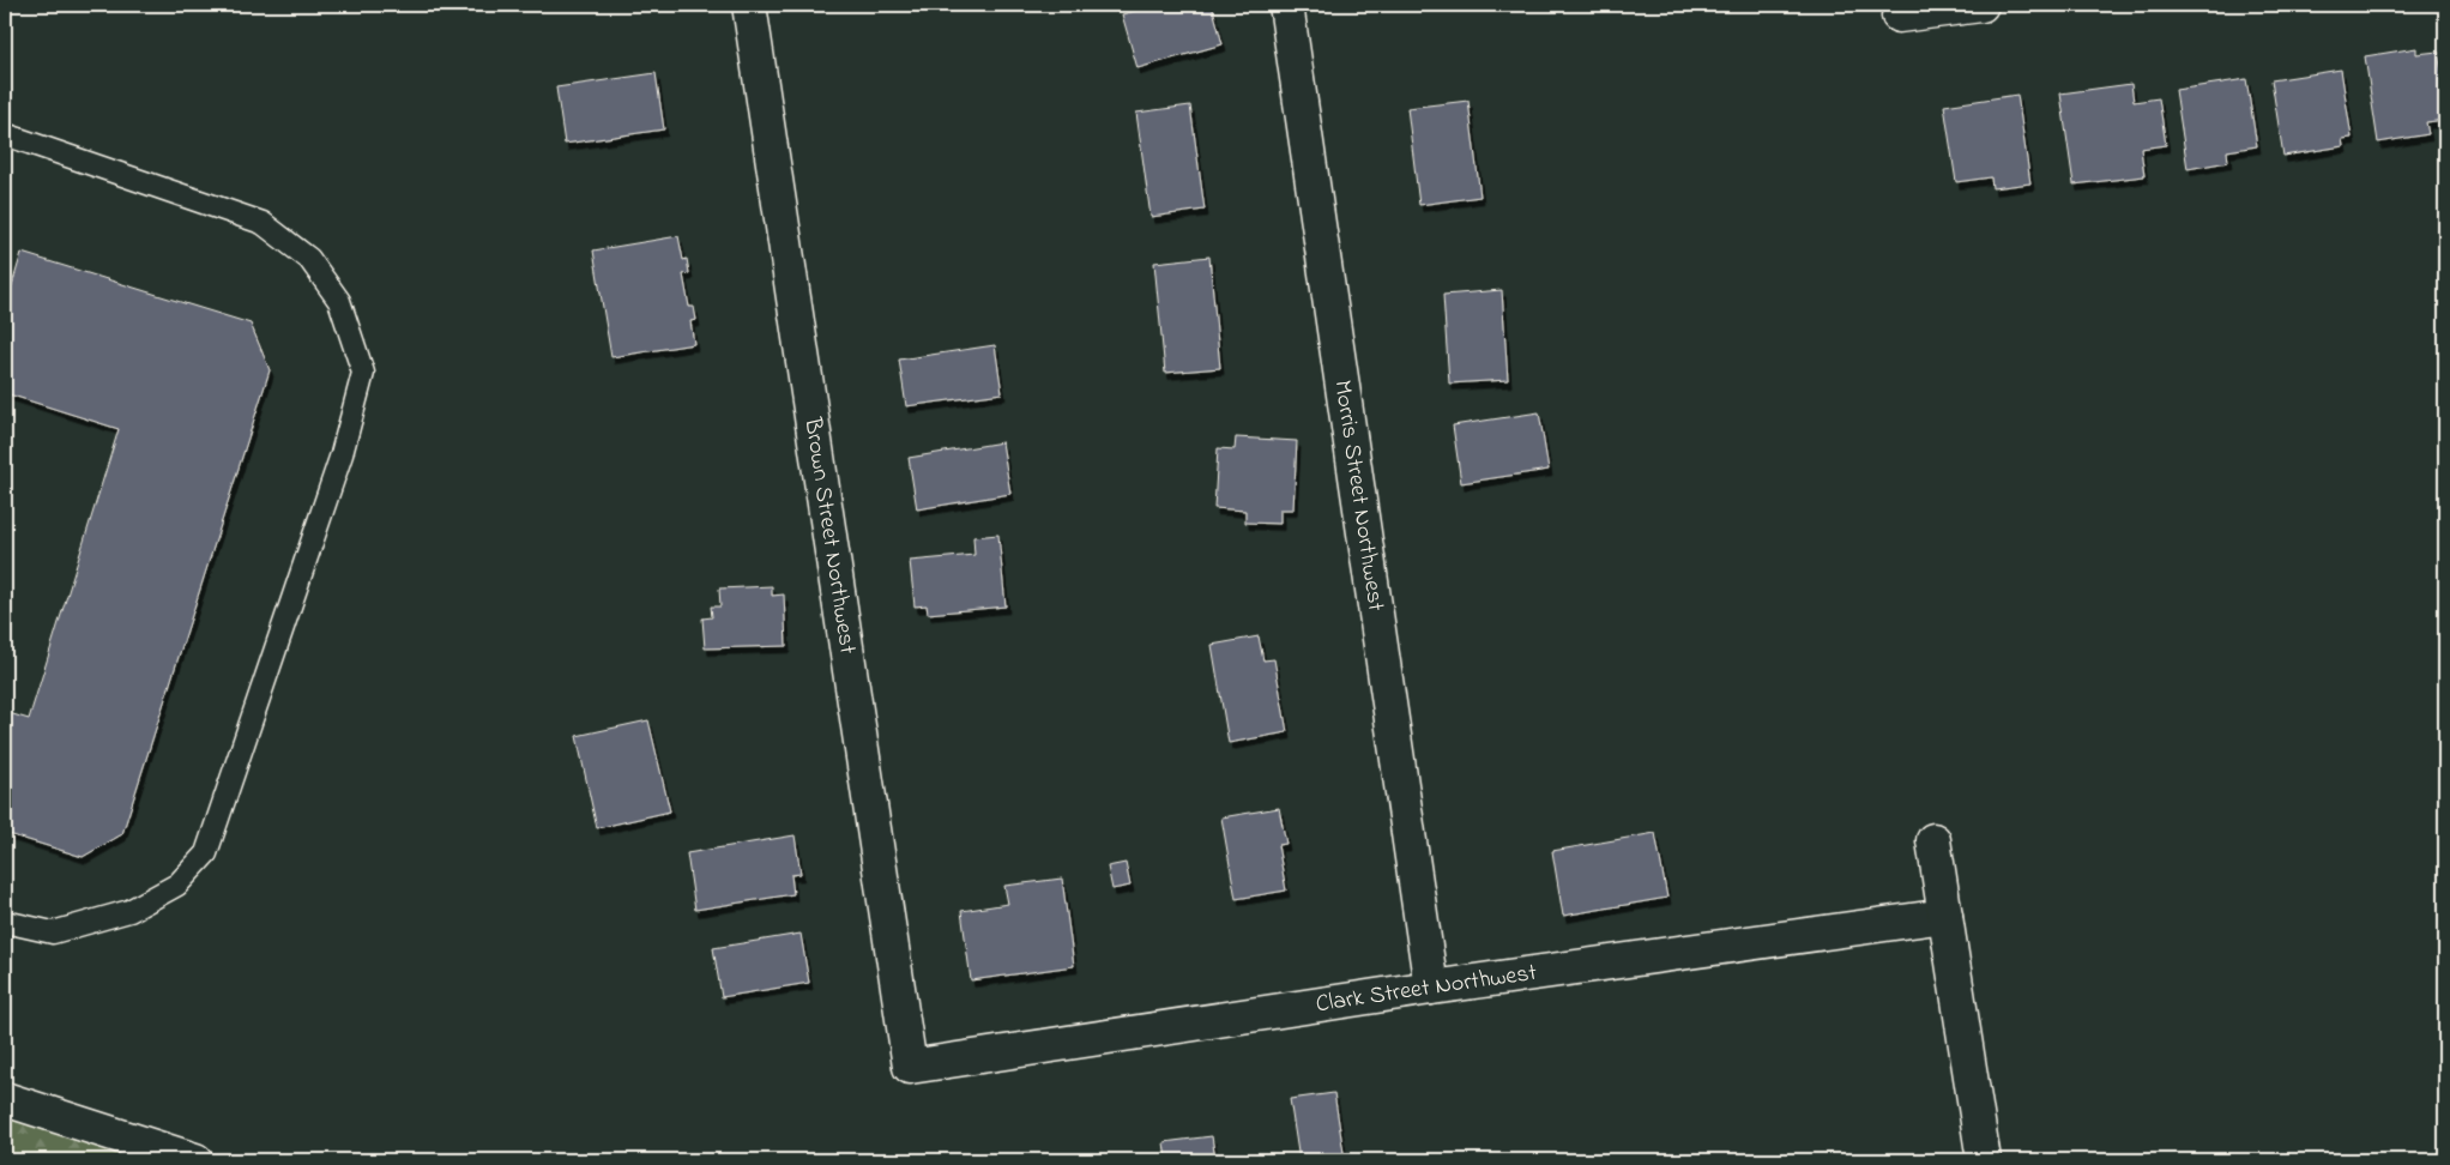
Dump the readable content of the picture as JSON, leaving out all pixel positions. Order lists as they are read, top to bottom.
{
  "streets": {
    "street": ["Morris Street Northwest", "Brown Street Northwest", "Clark Street Northwest"]
  },
  "crossings": [
    ["Morris Street Northwest", "Clark Street Northwest"],
    ["Brown Street Northwest", "Clark Street Northwest"]
  ]
}
